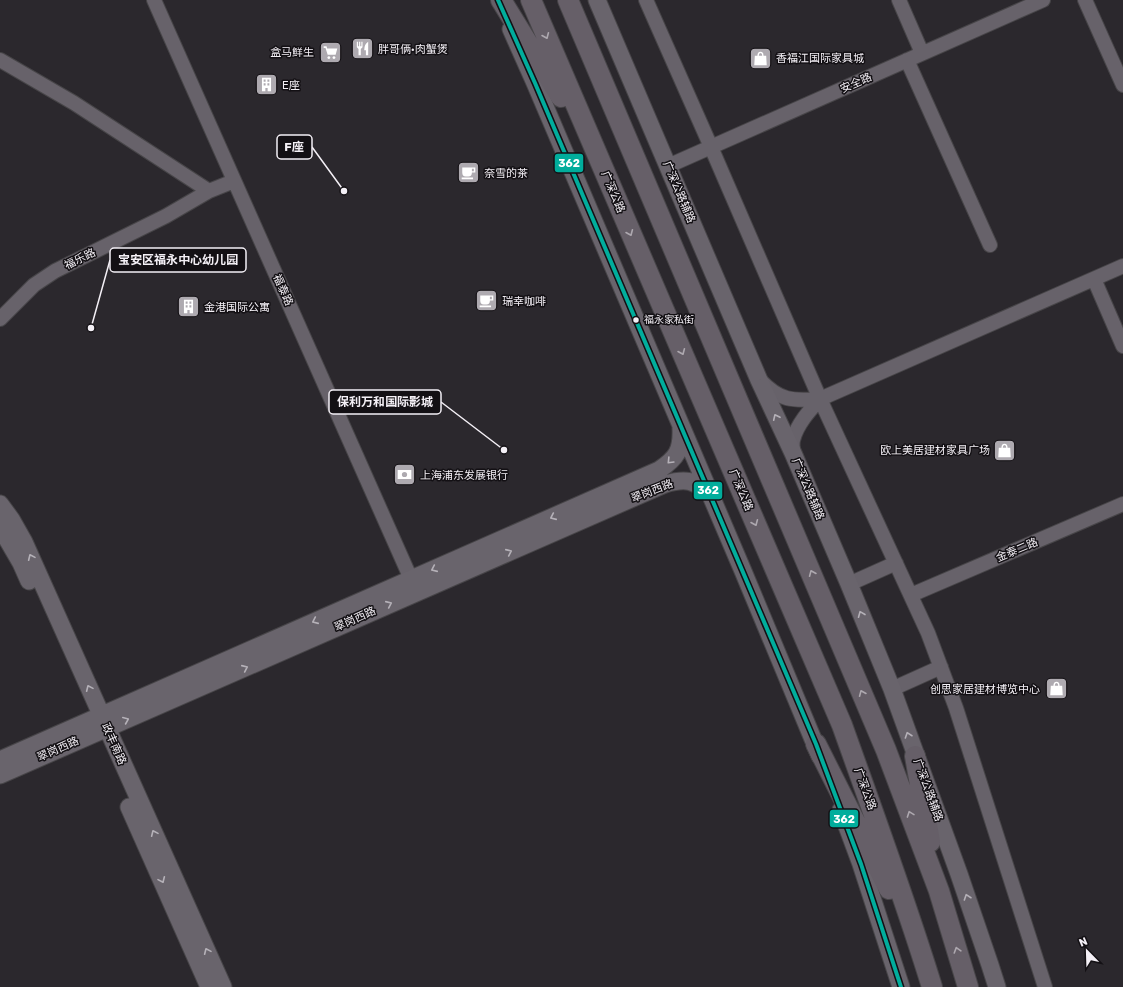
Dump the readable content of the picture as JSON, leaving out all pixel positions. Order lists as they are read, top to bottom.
{
  "streets": {
    "highway": ["广深公路"],
    "main road": ["广深公路辅路", "翠岗西路", "政丰南路"],
    "street": [
      "安全路",
      "福乐路",
      "福泰路",
      "金泰二路"
    ]
  },
  "crossings": [
    ["安全路", "广深公路辅路"],
    ["福乐路", "福泰路"],
    ["福泰路", "翠岗西路"],
    ["翠岗西路", "政丰南路"]
  ],
  "places": {
    "restaurant": ["胖哥俩·肉蟹煲"],
    "supermarket": ["盒马鲜生"],
    "shop": ["香福江国际家具城", "欧上美居建材家具广场", "创思家居建材博览中心"],
    "building": ["E座", "金港国际公寓"],
    "cafe": ["奈雪的茶", "瑞幸咖啡"],
    "other": [
      "F座",
      "福永家私街",
      "宝安区福永中心幼儿园",
      "保利万和国际影城"
    ],
    "bank": ["上海浦东发展银行"]
  },
  "lines": ["transit line 362"],
  "north": "top left"
}
